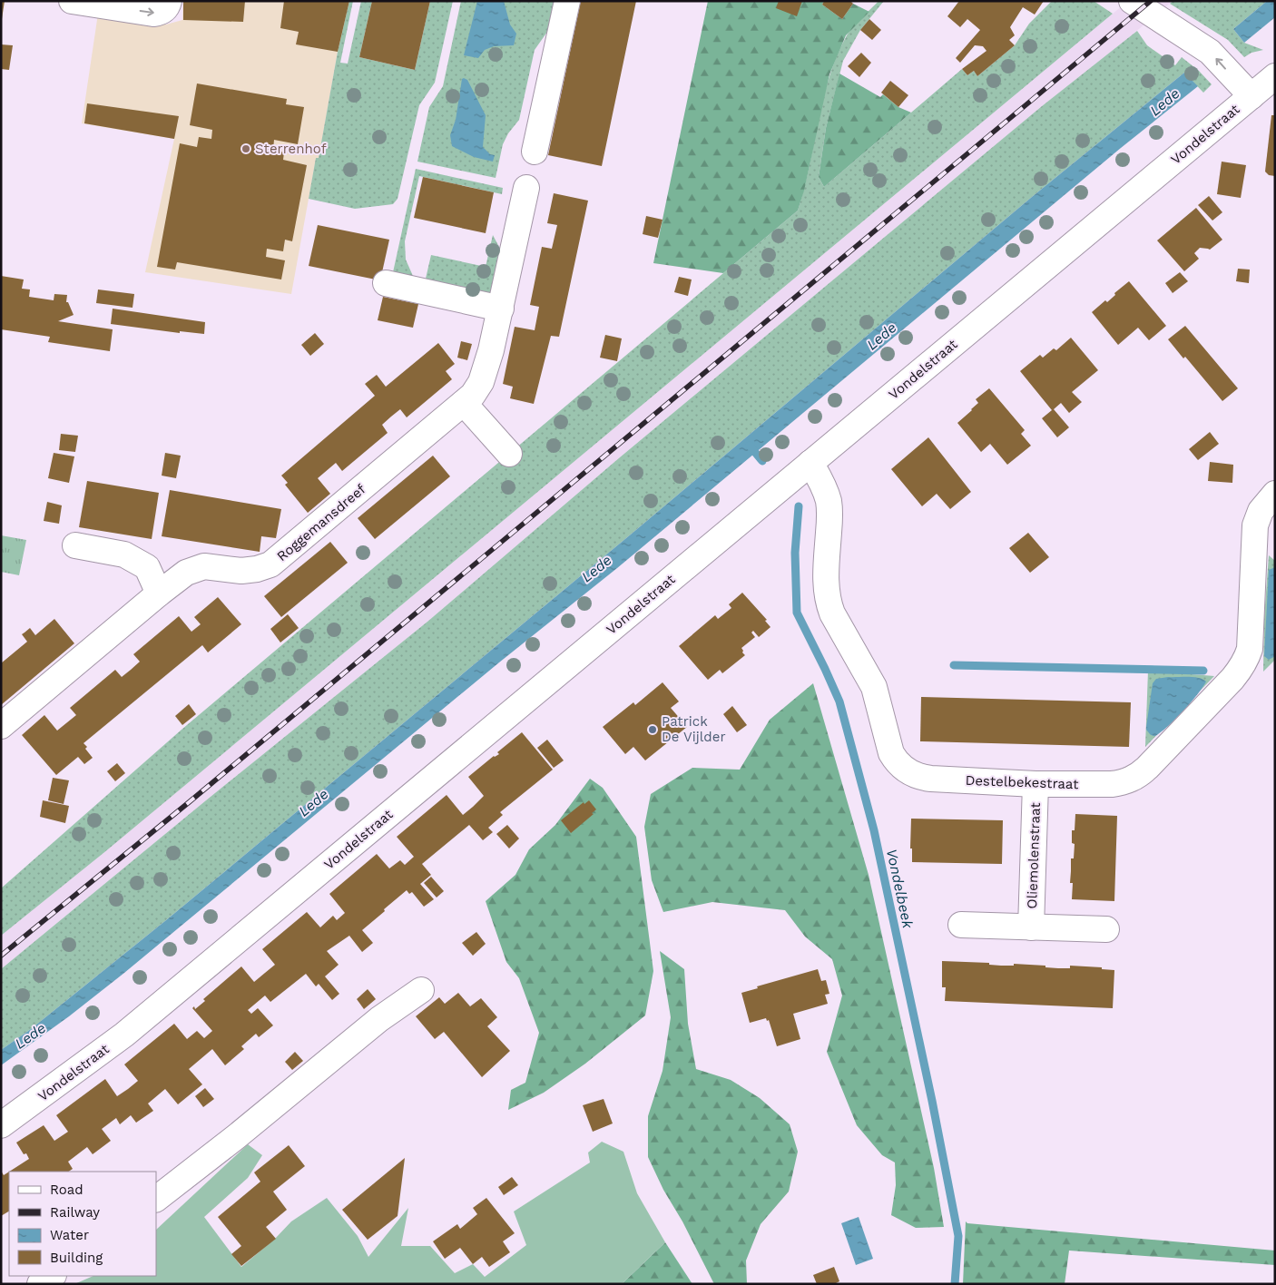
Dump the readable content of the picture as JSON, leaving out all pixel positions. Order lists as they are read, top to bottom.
{
  "streets": {
    "street": [
      "Vondelstraat",
      "Roggemansdreef",
      "Destelbekestraat",
      "Oliemolenstraat"
    ]
  },
  "crossings": [
    ["Vondelstraat", "Destelbekestraat"],
    ["Destelbekestraat", "Oliemolenstraat"]
  ],
  "water": ["Lede", "Vondelbeek"],
  "places": ["Sterrenhof", "Patrick De Vijlder"],
  "legend": [
    "Road",
    "Railway",
    "Water",
    "Building"
  ]
}
